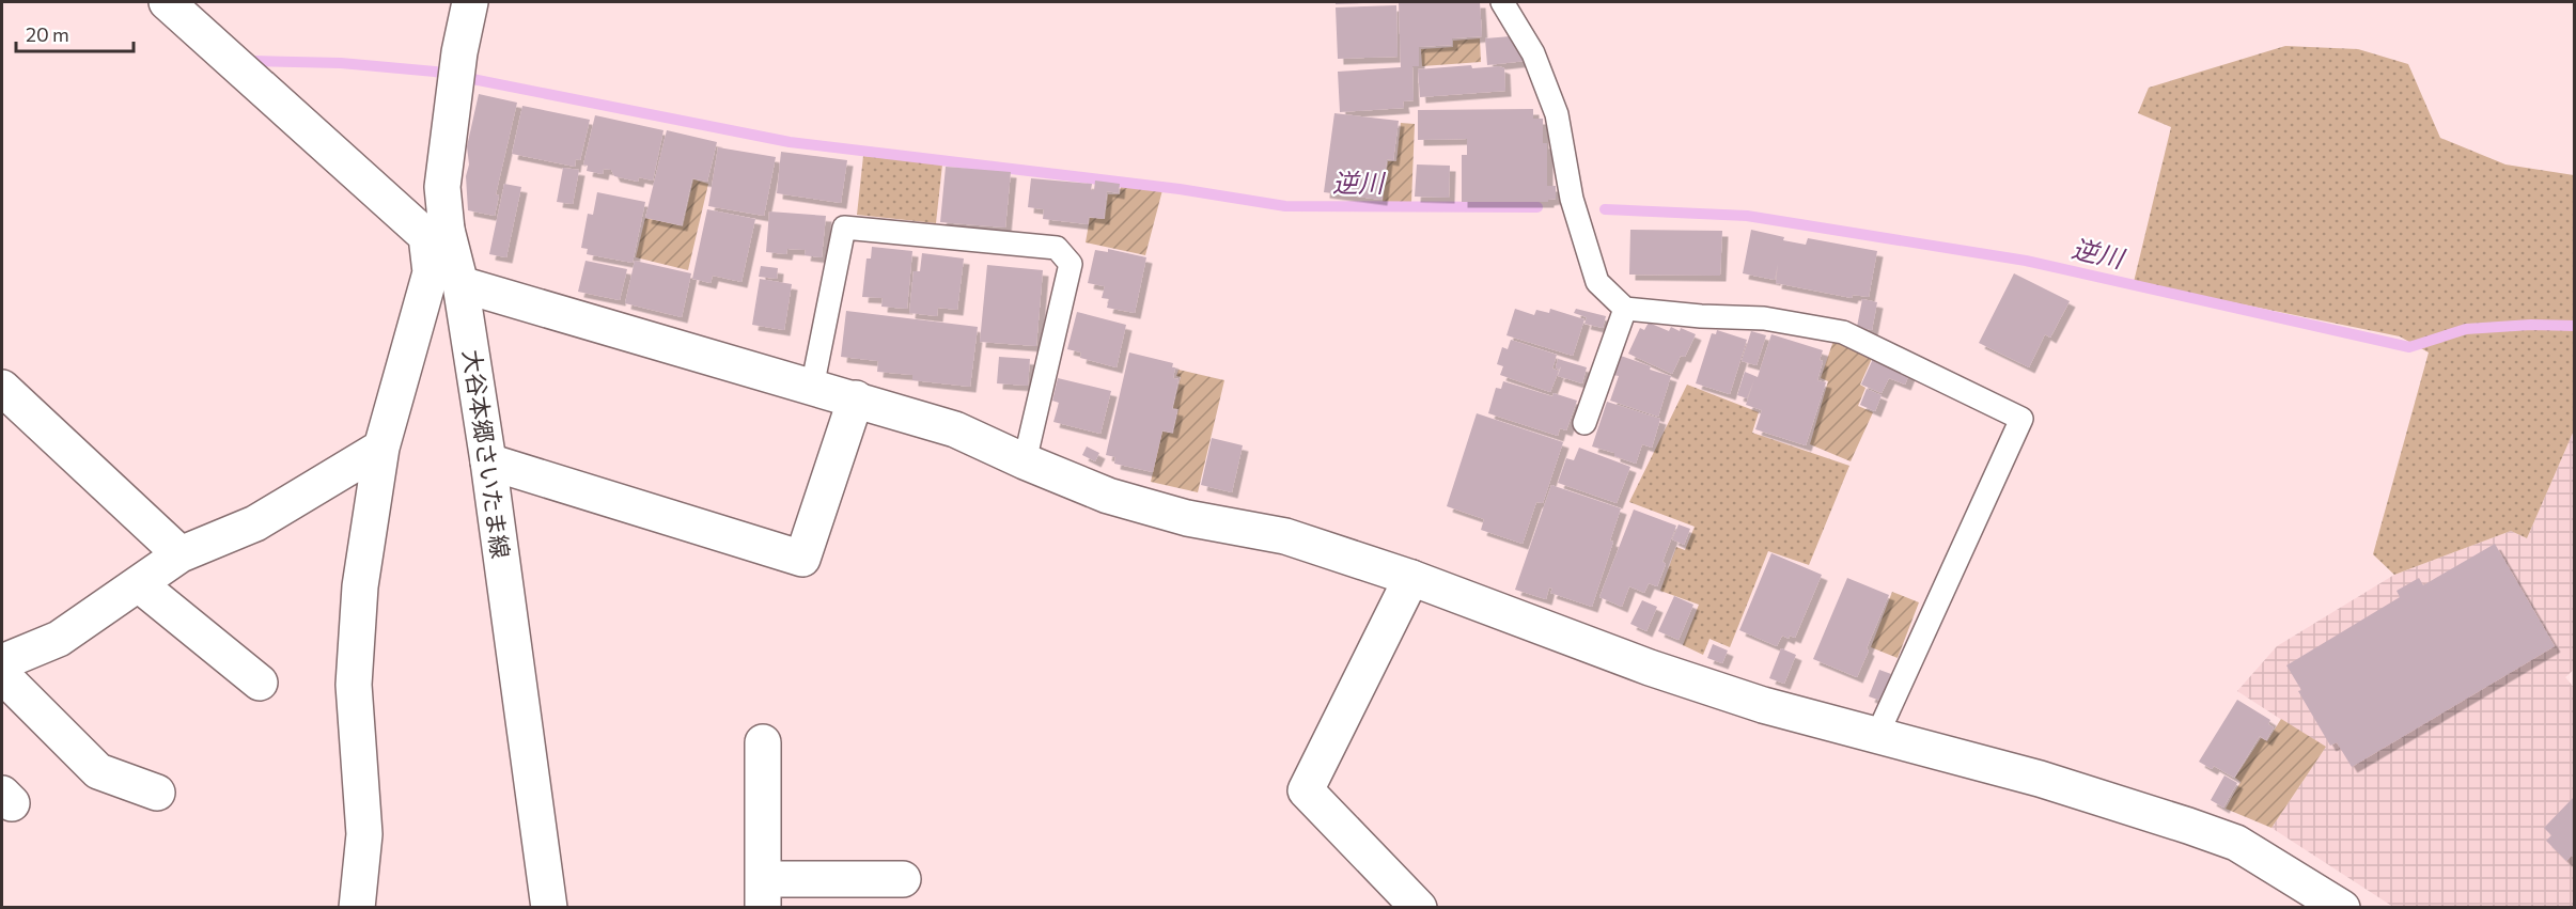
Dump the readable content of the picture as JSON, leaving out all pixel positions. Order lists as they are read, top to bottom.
{
  "streets": {
    "street": ["大谷本郷さいたま線"]
  },
  "water": ["逆川"],
  "scale_bar": "20 m"
}
